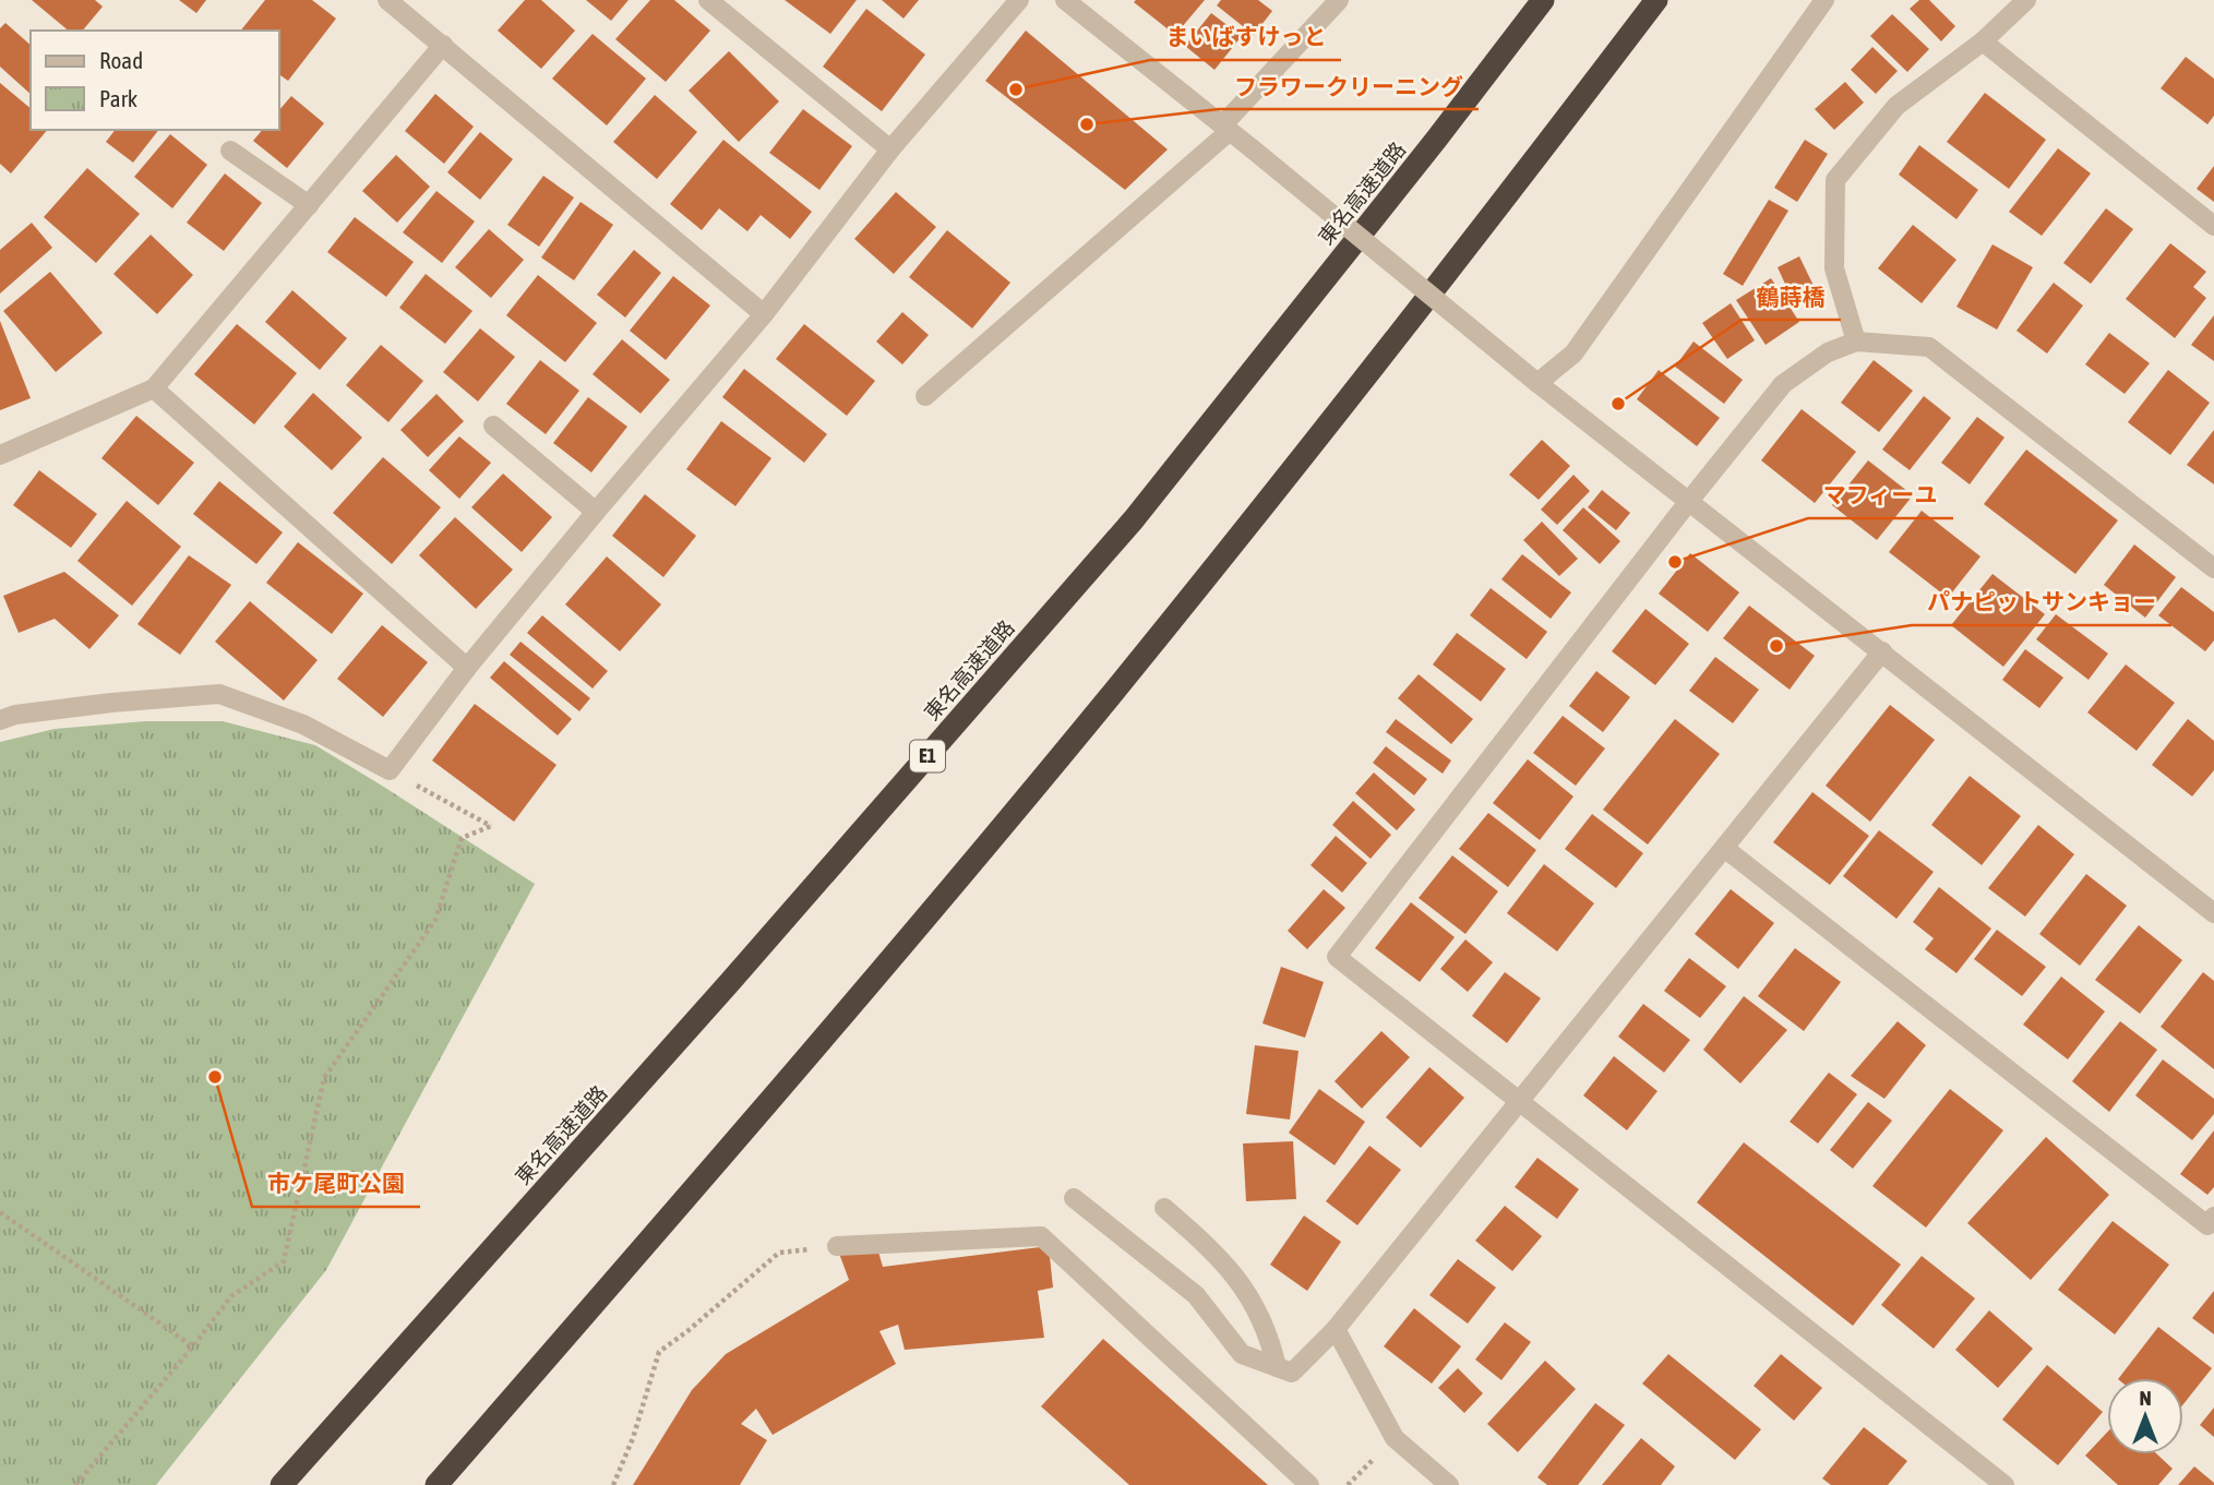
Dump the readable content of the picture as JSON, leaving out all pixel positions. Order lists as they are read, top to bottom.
{
  "streets": {
    "highway": ["東名高速道路", "E1"]
  },
  "places": [
    "まいばすけっと",
    "フラワークリーニング",
    "鶴蒔橋",
    "マフィーユ",
    "パナピットサンキョー",
    "市ケ尾町公園"
  ],
  "legend": ["Road", "Park"],
  "north": "top"
}
